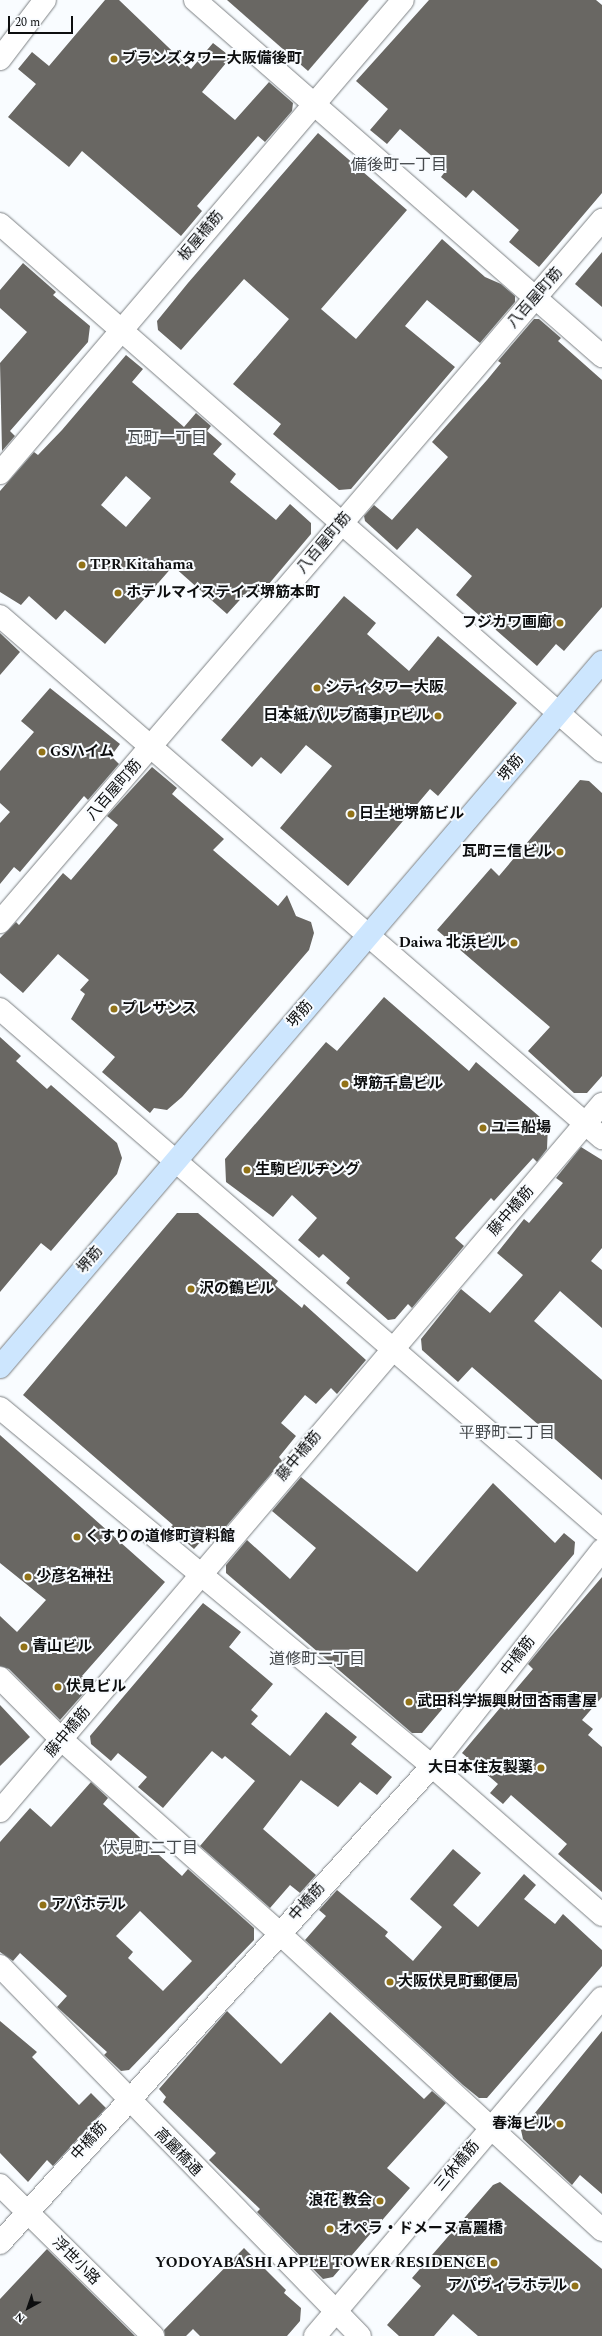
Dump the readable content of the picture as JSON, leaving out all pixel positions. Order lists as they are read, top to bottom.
{
  "streets": {
    "main road": ["堺筋"],
    "street": [
      "板屋橋筋",
      "八百屋町筋",
      "藤中橋筋",
      "中橋筋",
      "高麗橋通",
      "三休橋筋",
      "浮世小路"
    ]
  },
  "crossings": [
    ["中橋筋", "高麗橋通"],
    ["中橋筋", "浮世小路"],
    ["高麗橋通", "三休橋筋"]
  ],
  "districts": [
    "備後町一丁目",
    "瓦町一丁目",
    "平野町二丁目",
    "道修町二丁目",
    "伏見町二丁目"
  ],
  "places": [
    "ブランズタワー大阪備後町",
    "TPR Kitahama",
    "ホテルマイステイズ堺筋本町",
    "フジカワ画廊",
    "シティタワー大阪",
    "日本紙パルプ商事JPビル",
    "GSハイム",
    "日土地堺筋ビル",
    "瓦町三信ビル",
    "Daiwa 北浜ビル",
    "プレサンス",
    "堺筋千島ビル",
    "ユニ船場",
    "生駒ビルヂング",
    "沢の鶴ビル",
    "くすりの道修町資料館",
    "少彦名神社",
    "青山ビル",
    "伏見ビル",
    "武田科学振興財団杏雨書屋",
    "大日本住友製薬",
    "アパホテル",
    "大阪伏見町郵便局",
    "春海ビル",
    "浪花 教会",
    "オペラ・ドメーヌ高麗橋",
    "YODOYABASHI APPLE TOWER RESIDENCE",
    "アパヴィラホテル"
  ],
  "scale_bar": "20 m",
  "north": "bottom left"
}
